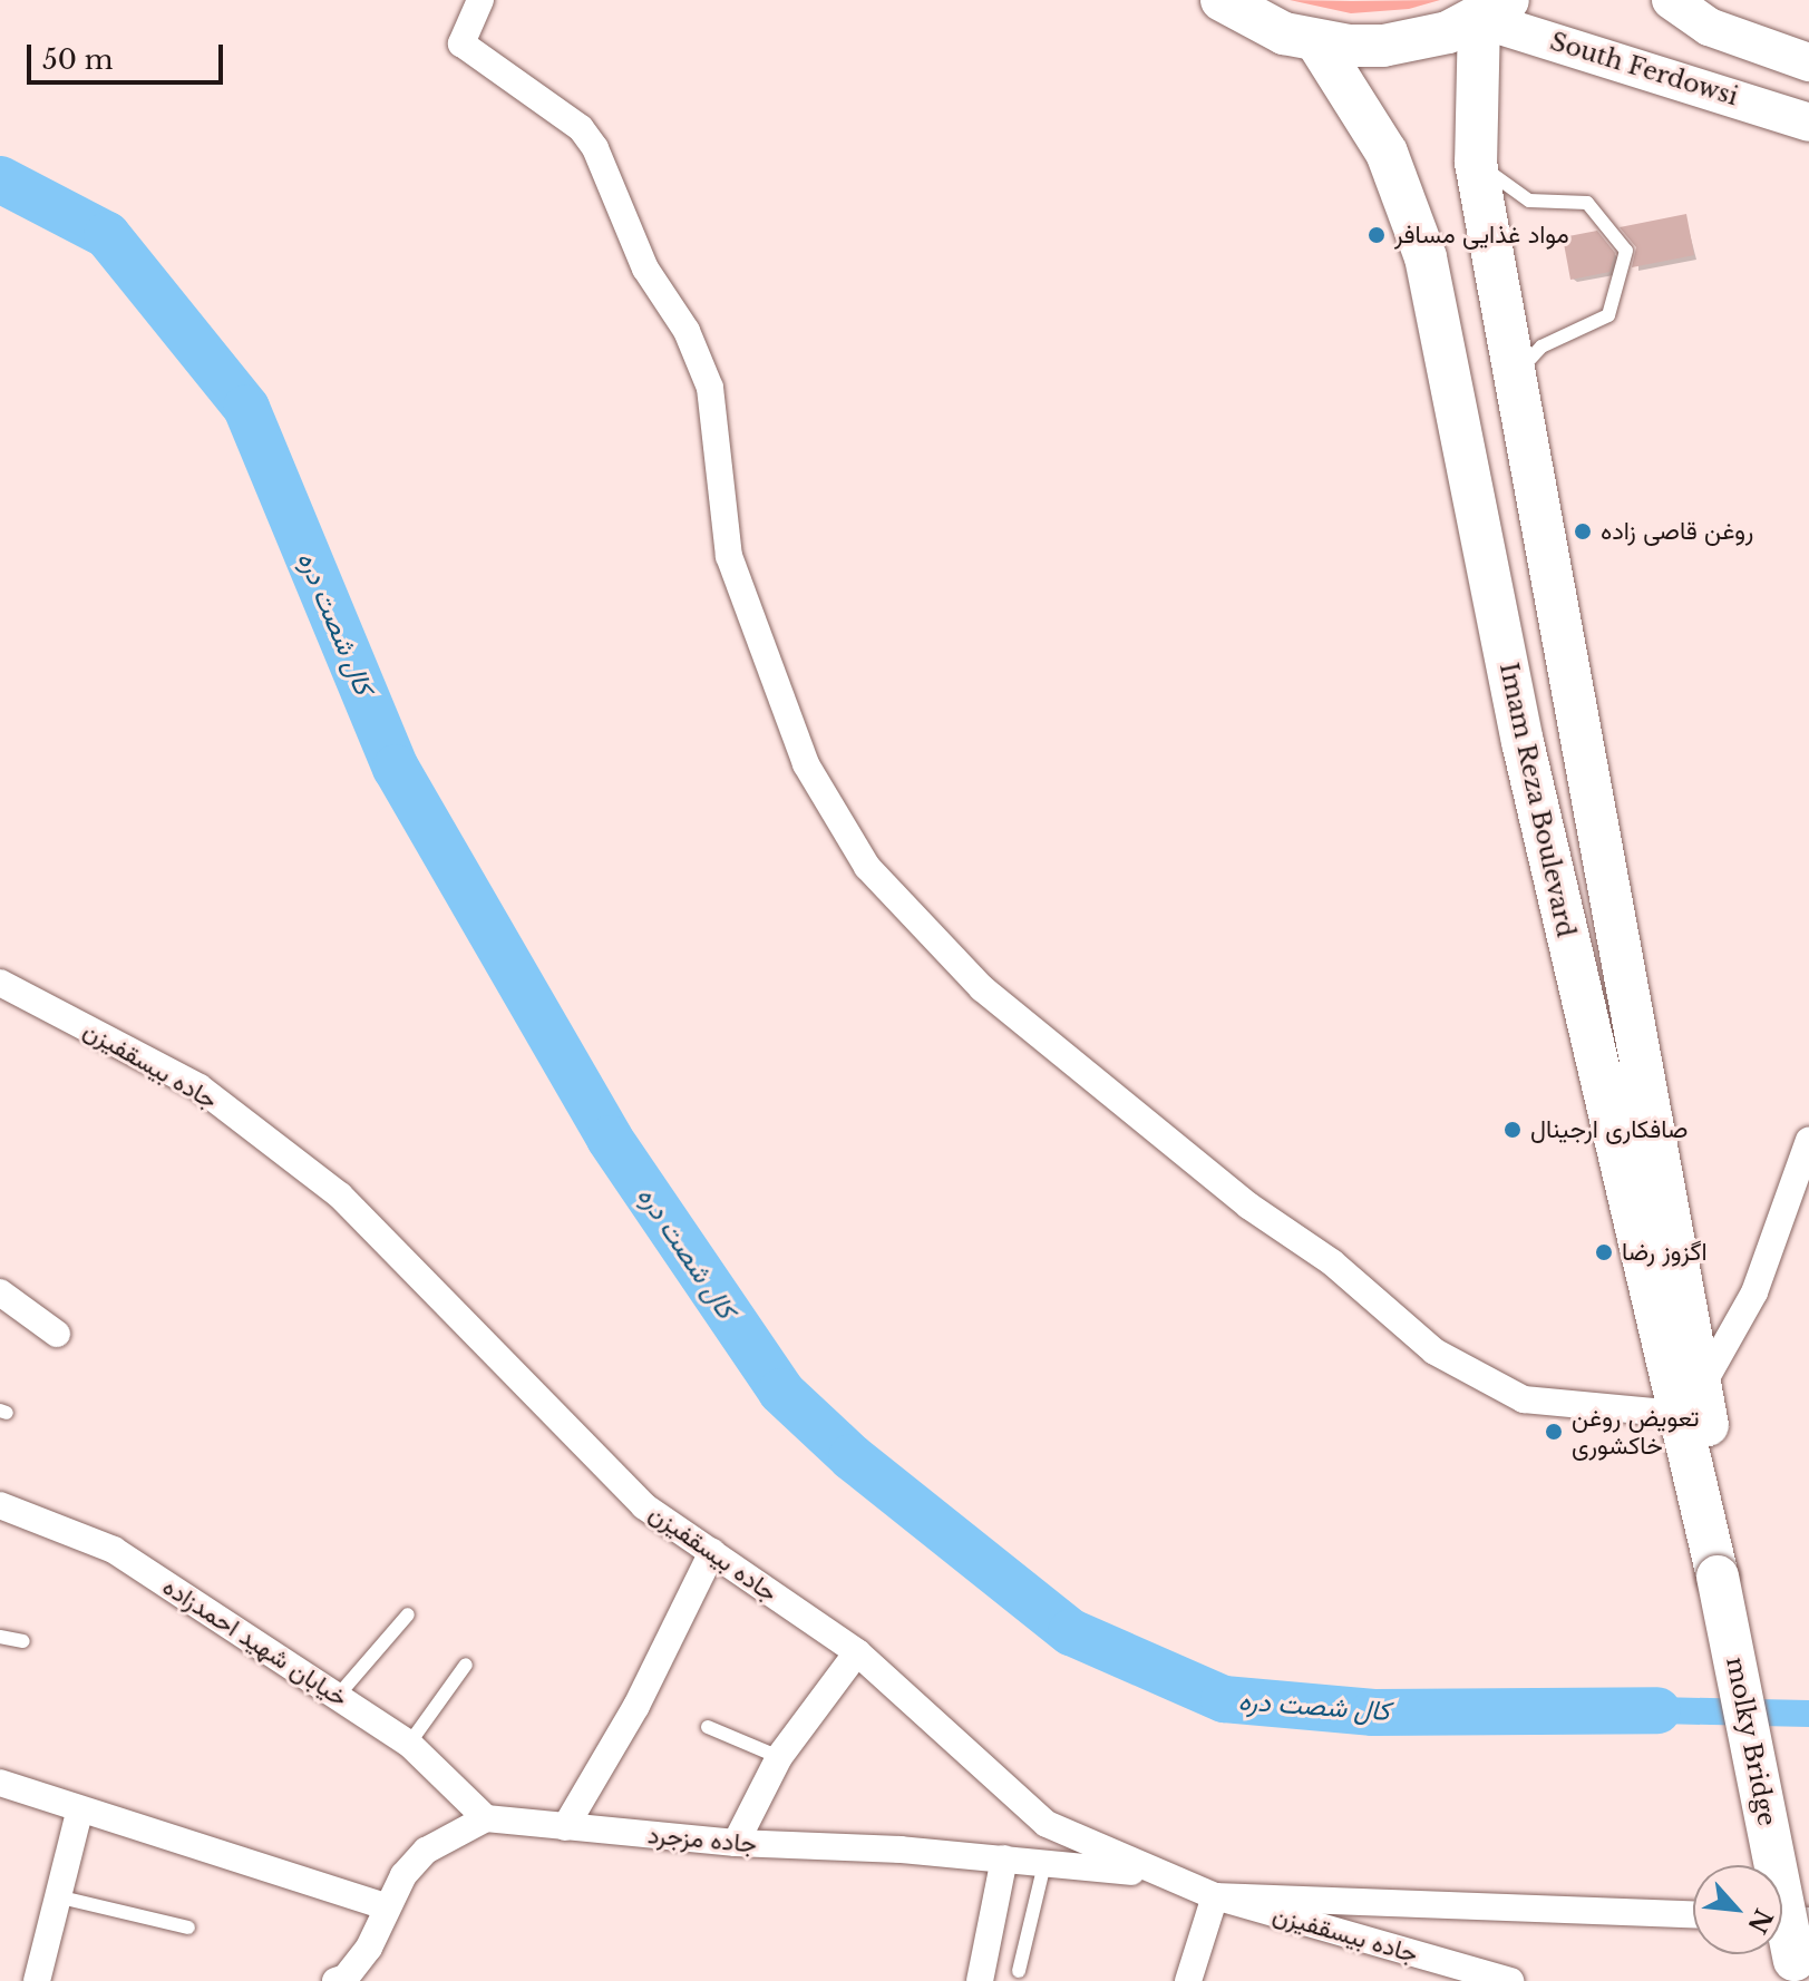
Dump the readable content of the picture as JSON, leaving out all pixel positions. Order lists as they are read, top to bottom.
{
  "streets": {
    "main road": ["South Ferdowsi", "Imam Reza Boulevard", "molky Bridge"],
    "street": ["جاده بیسقفیزن", "خیابان شهید احمدزاده", "جاده مزجرد"]
  },
  "crossings": [
    ["South Ferdowsi", "Imam Reza Boulevard"],
    ["Imam Reza Boulevard", "molky Bridge"],
    ["جاده بیسقفیزن", "جاده مزجرد"],
    ["خیابان شهید احمدزاده", "جاده مزجرد"]
  ],
  "water": ["کال شصت دره"],
  "places": [
    "مواد غذایی مسافر",
    "روغن قاصی زاده",
    "صافکاری ارجینال",
    "اگزوز رضا",
    "تعویض روغن خاکشوری"
  ],
  "scale_bar": "50 m",
  "north": "bottom right"
}
